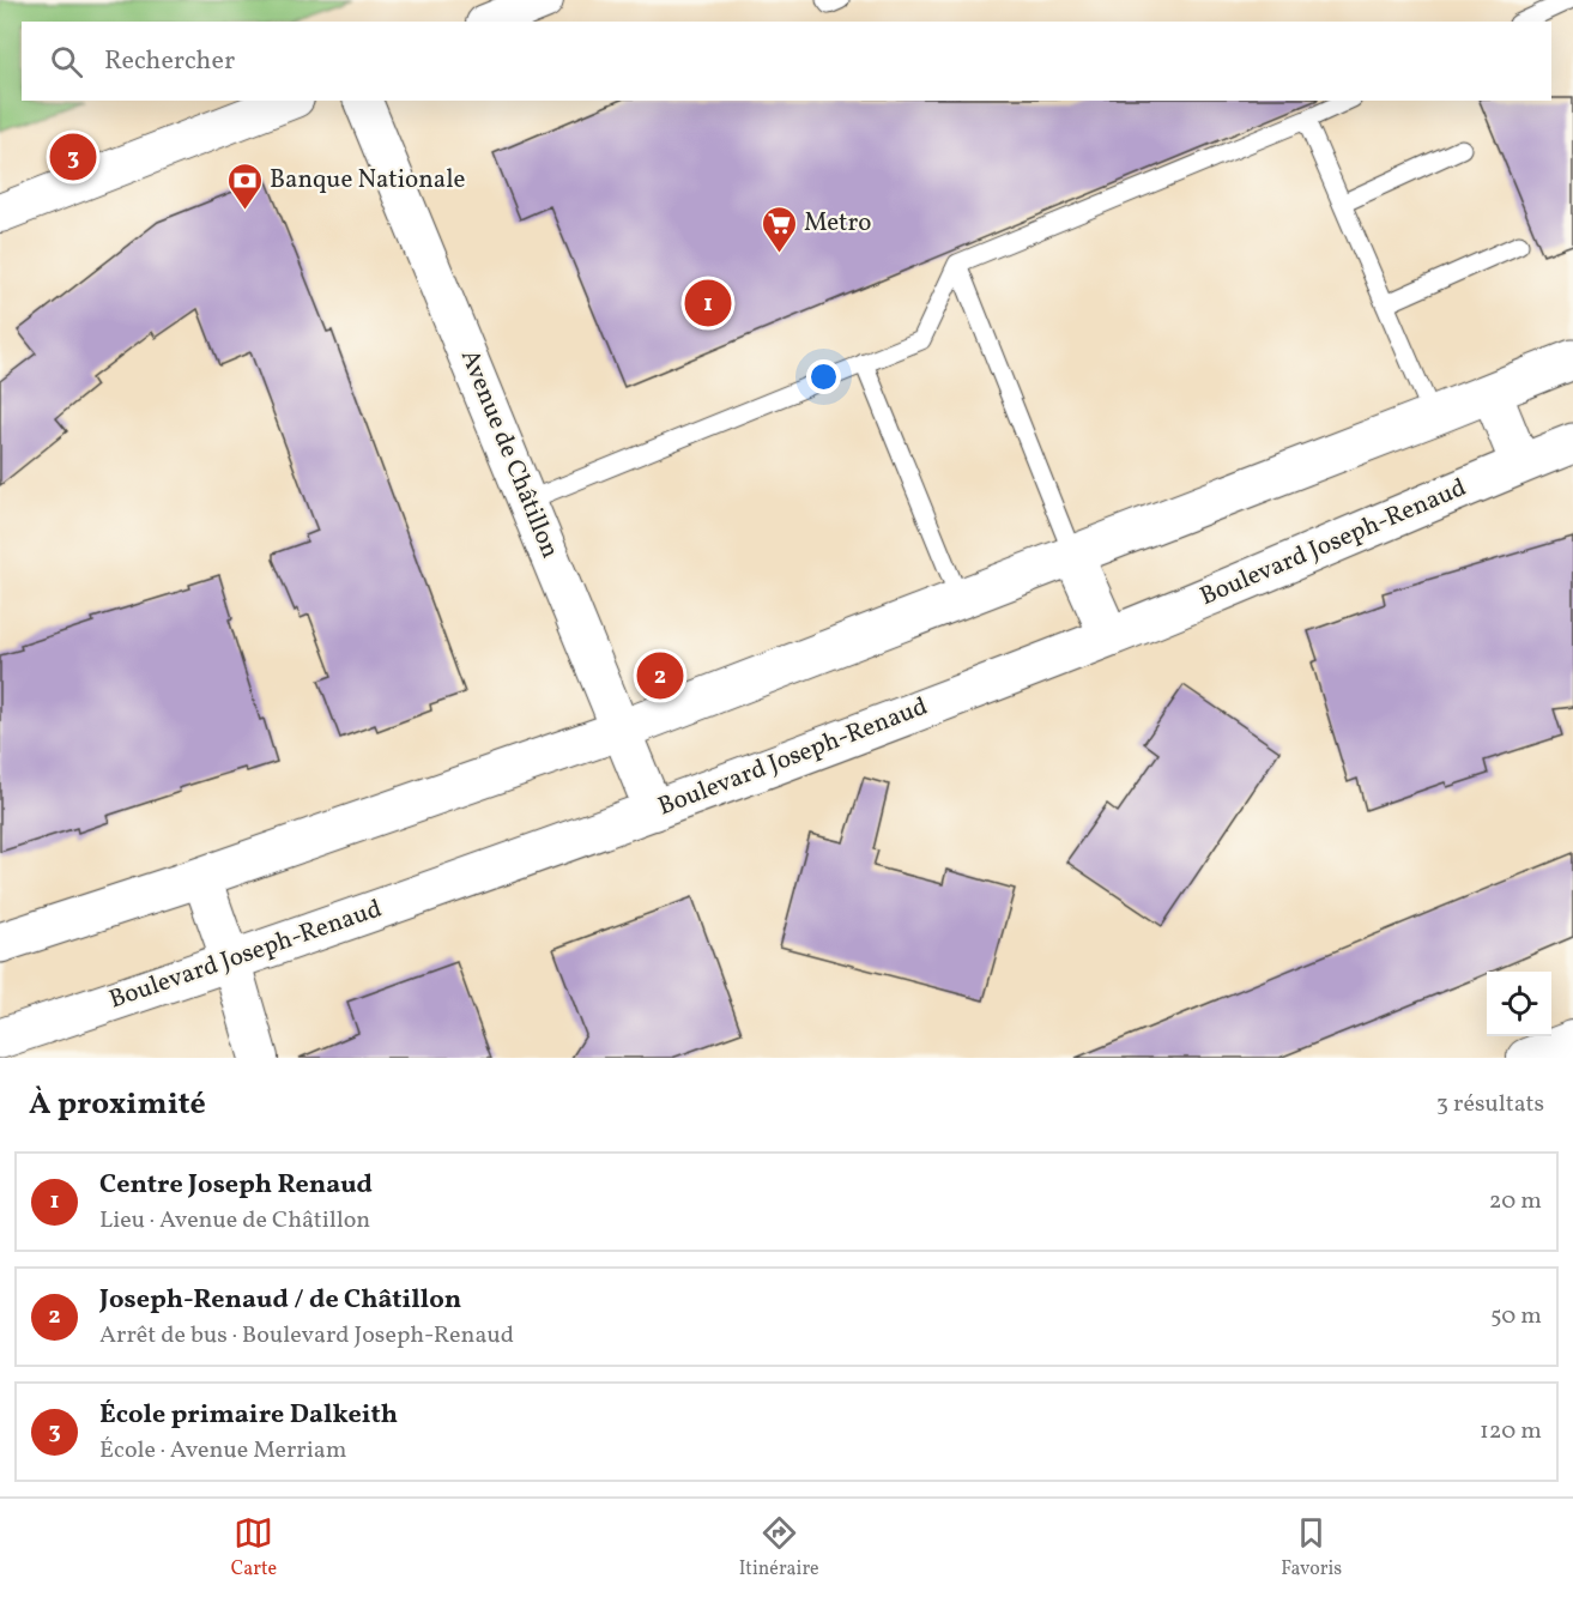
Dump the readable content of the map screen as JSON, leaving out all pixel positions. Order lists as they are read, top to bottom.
{
  "streets": {
    "street": ["Avenue de Châtillon", "Boulevard Joseph-Renaud"]
  },
  "crossings": [
    ["Avenue de Châtillon", "Boulevard Joseph-Renaud"]
  ],
  "places": {
    "bank": ["Banque Nationale"],
    "supermarket": ["Metro"]
  },
  "page": {
    "search": "Rechercher",
    "pins": ["3", "1", "2"],
    "heading": ["À proximité", "3 résultats"],
    "list": [
      {
        "mark": "1",
        "name": "Centre Joseph Renaud",
        "note": "Lieu · Avenue de Châtillon",
        "value": "20 m"
      },
      {
        "mark": "2",
        "name": "Joseph-Renaud / de Châtillon",
        "note": "Arrêt de bus · Boulevard Joseph-Renaud",
        "value": "50 m"
      },
      {
        "mark": "3",
        "name": "École primaire Dalkeith",
        "note": "École · Avenue Merriam",
        "value": "120 m"
      }
    ],
    "nav": ["Carte", "Itinéraire", "Favoris"]
  }
}
